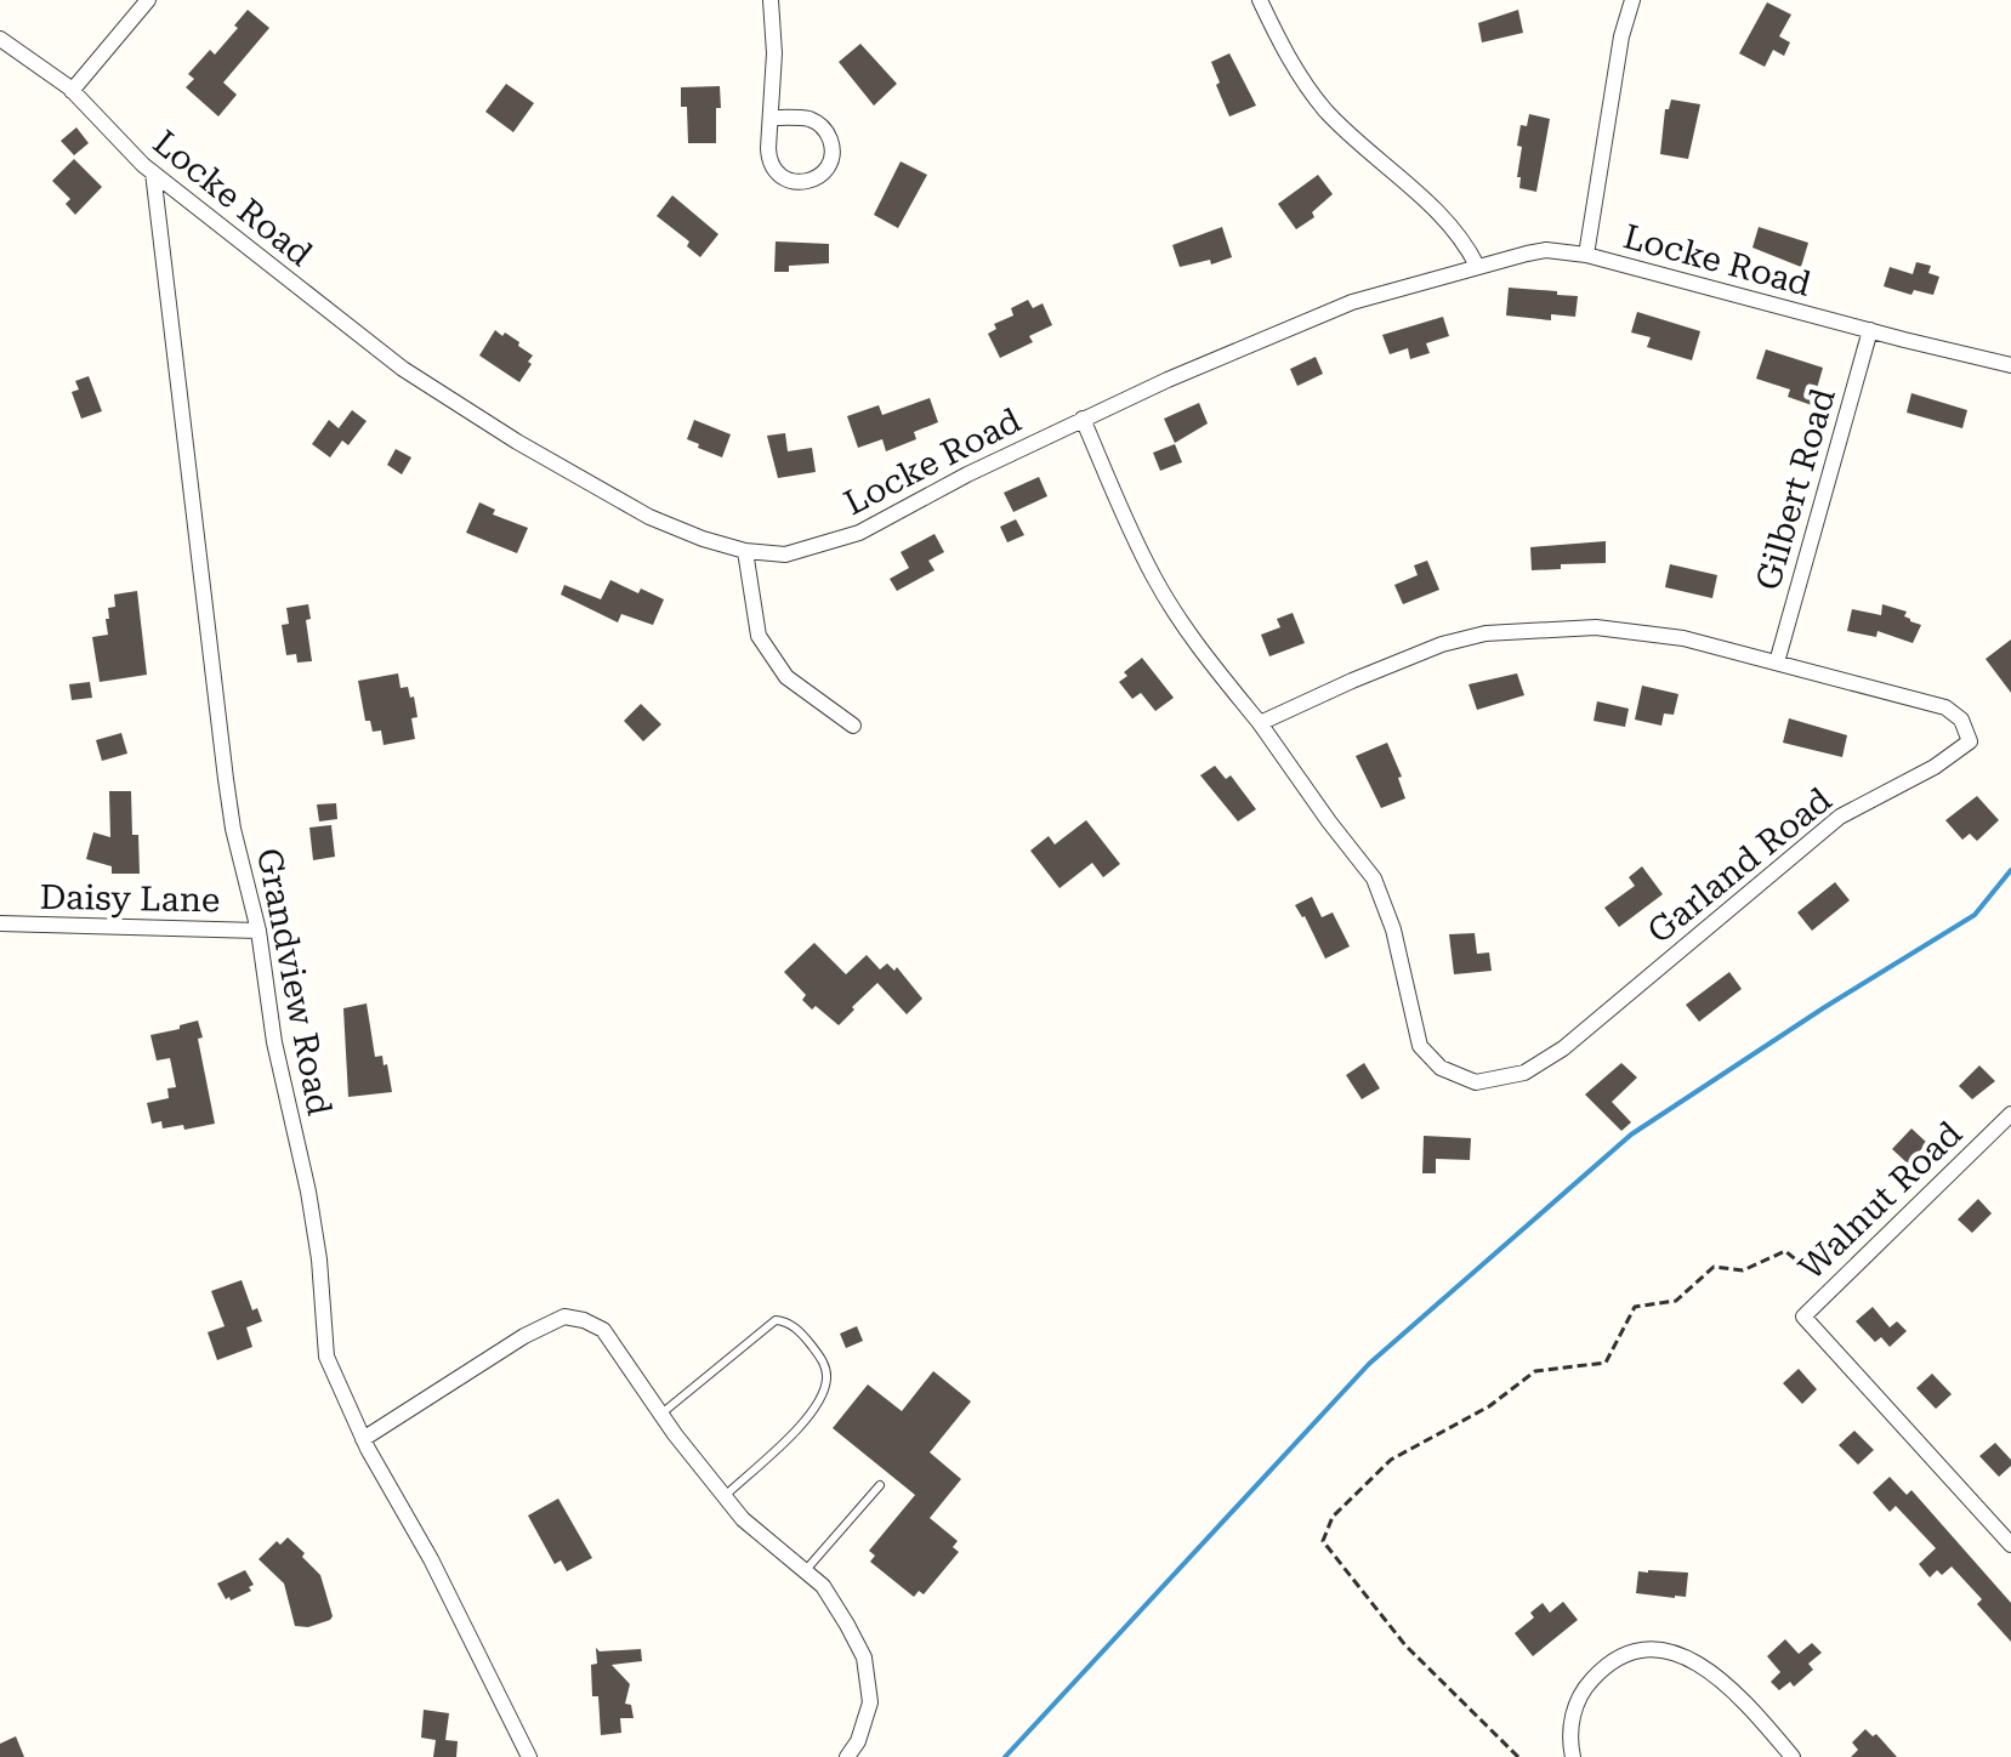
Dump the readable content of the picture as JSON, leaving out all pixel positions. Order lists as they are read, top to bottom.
{
  "streets": {
    "street": [
      "Locke Road",
      "Gilbert Road",
      "Garland Road",
      "Daisy Lane",
      "Grandview Road",
      "Walnut Road"
    ]
  },
  "crossings": [
    ["Locke Road", "Gilbert Road"],
    ["Locke Road", "Garland Road"],
    ["Locke Road", "Grandview Road"],
    ["Gilbert Road", "Garland Road"],
    ["Daisy Lane", "Grandview Road"]
  ]
}
